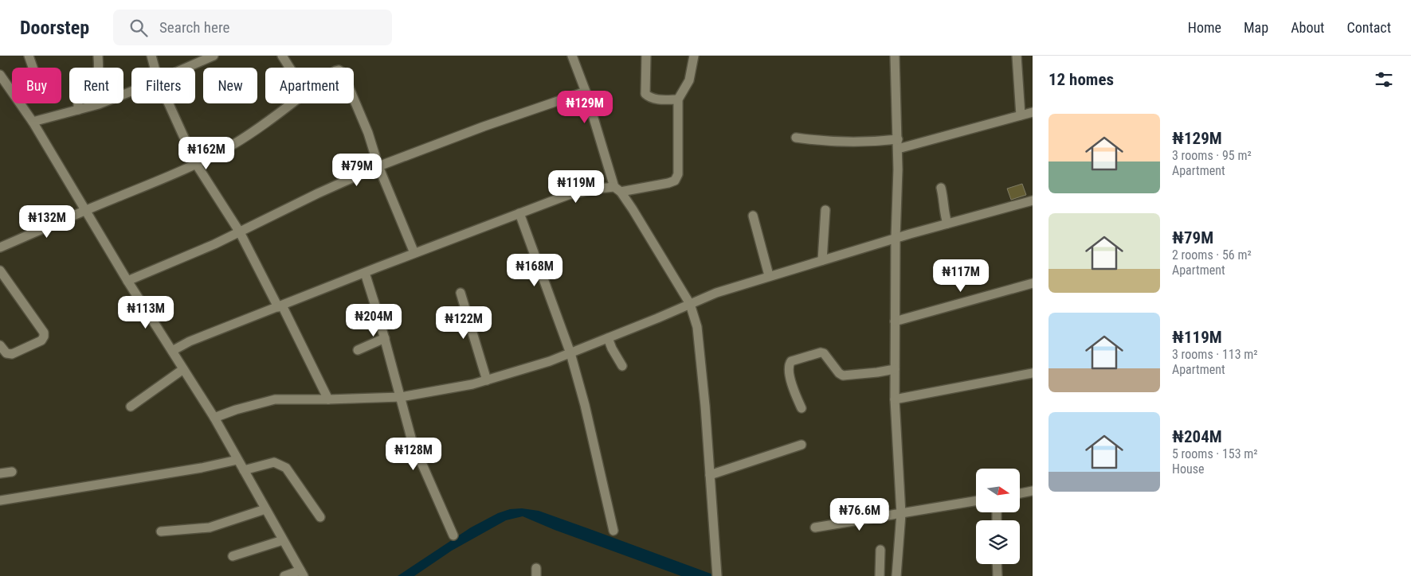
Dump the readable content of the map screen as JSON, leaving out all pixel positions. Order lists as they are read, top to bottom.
{
  "north": "right",
  "page": {
    "header": "Doorstep",
    "search": "Search here",
    "nav": [
      "Home",
      "Map",
      "About",
      "Contact"
    ],
    "heading": "12 homes",
    "chip": [
      "Buy",
      "Rent",
      "Filters",
      "New",
      "Apartment"
    ],
    "price": [
      "₦129M",
      "₦162M",
      "₦79M",
      "₦119M",
      "₦132M",
      "₦168M",
      "₦117M",
      "₦113M",
      "₦204M",
      "₦122M",
      "₦128M",
      "₦76.6M"
    ],
    "list": [
      {
        "name": "₦129M",
        "note": "3 rooms · 95 m² · Apartment"
      },
      {
        "name": "₦79M",
        "note": "2 rooms · 56 m² · Apartment"
      },
      {
        "name": "₦119M",
        "note": "3 rooms · 113 m² · Apartment"
      },
      {
        "name": "₦204M",
        "note": "5 rooms · 153 m² · House"
      }
    ]
  }
}
